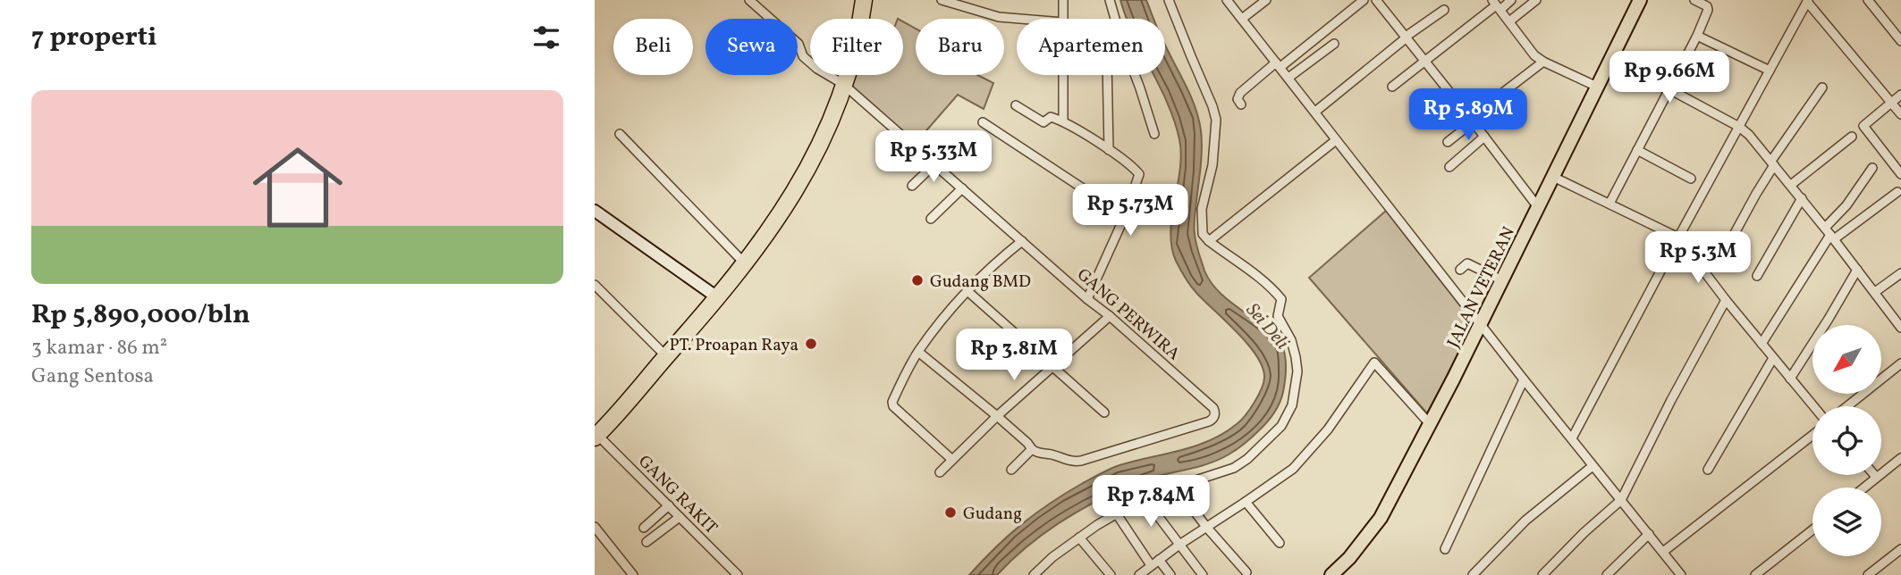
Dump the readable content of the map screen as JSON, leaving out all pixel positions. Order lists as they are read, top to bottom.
{
  "streets": {
    "main road": ["JALAN VETERAN"],
    "street": ["GANG PERWIRA", "GANG RAKIT"]
  },
  "water": ["Sei Deli"],
  "places": ["Gudang BMD", "PT. Proapan Raya", "Gudang"],
  "north": "bottom left",
  "page": {
    "heading": "7 properti",
    "chip": [
      "Beli",
      "Sewa",
      "Filter",
      "Baru",
      "Apartemen"
    ],
    "price": [
      "Rp 9.66M",
      "Rp 5.89M",
      "Rp 5.33M",
      "Rp 5.73M",
      "Rp 5.3M",
      "Rp 3.81M",
      "Rp 7.84M"
    ],
    "list": [
      {
        "name": "Rp 5,890,000/bln",
        "note": "3 kamar · 86 m² · Gang Sentosa"
      }
    ]
  }
}
